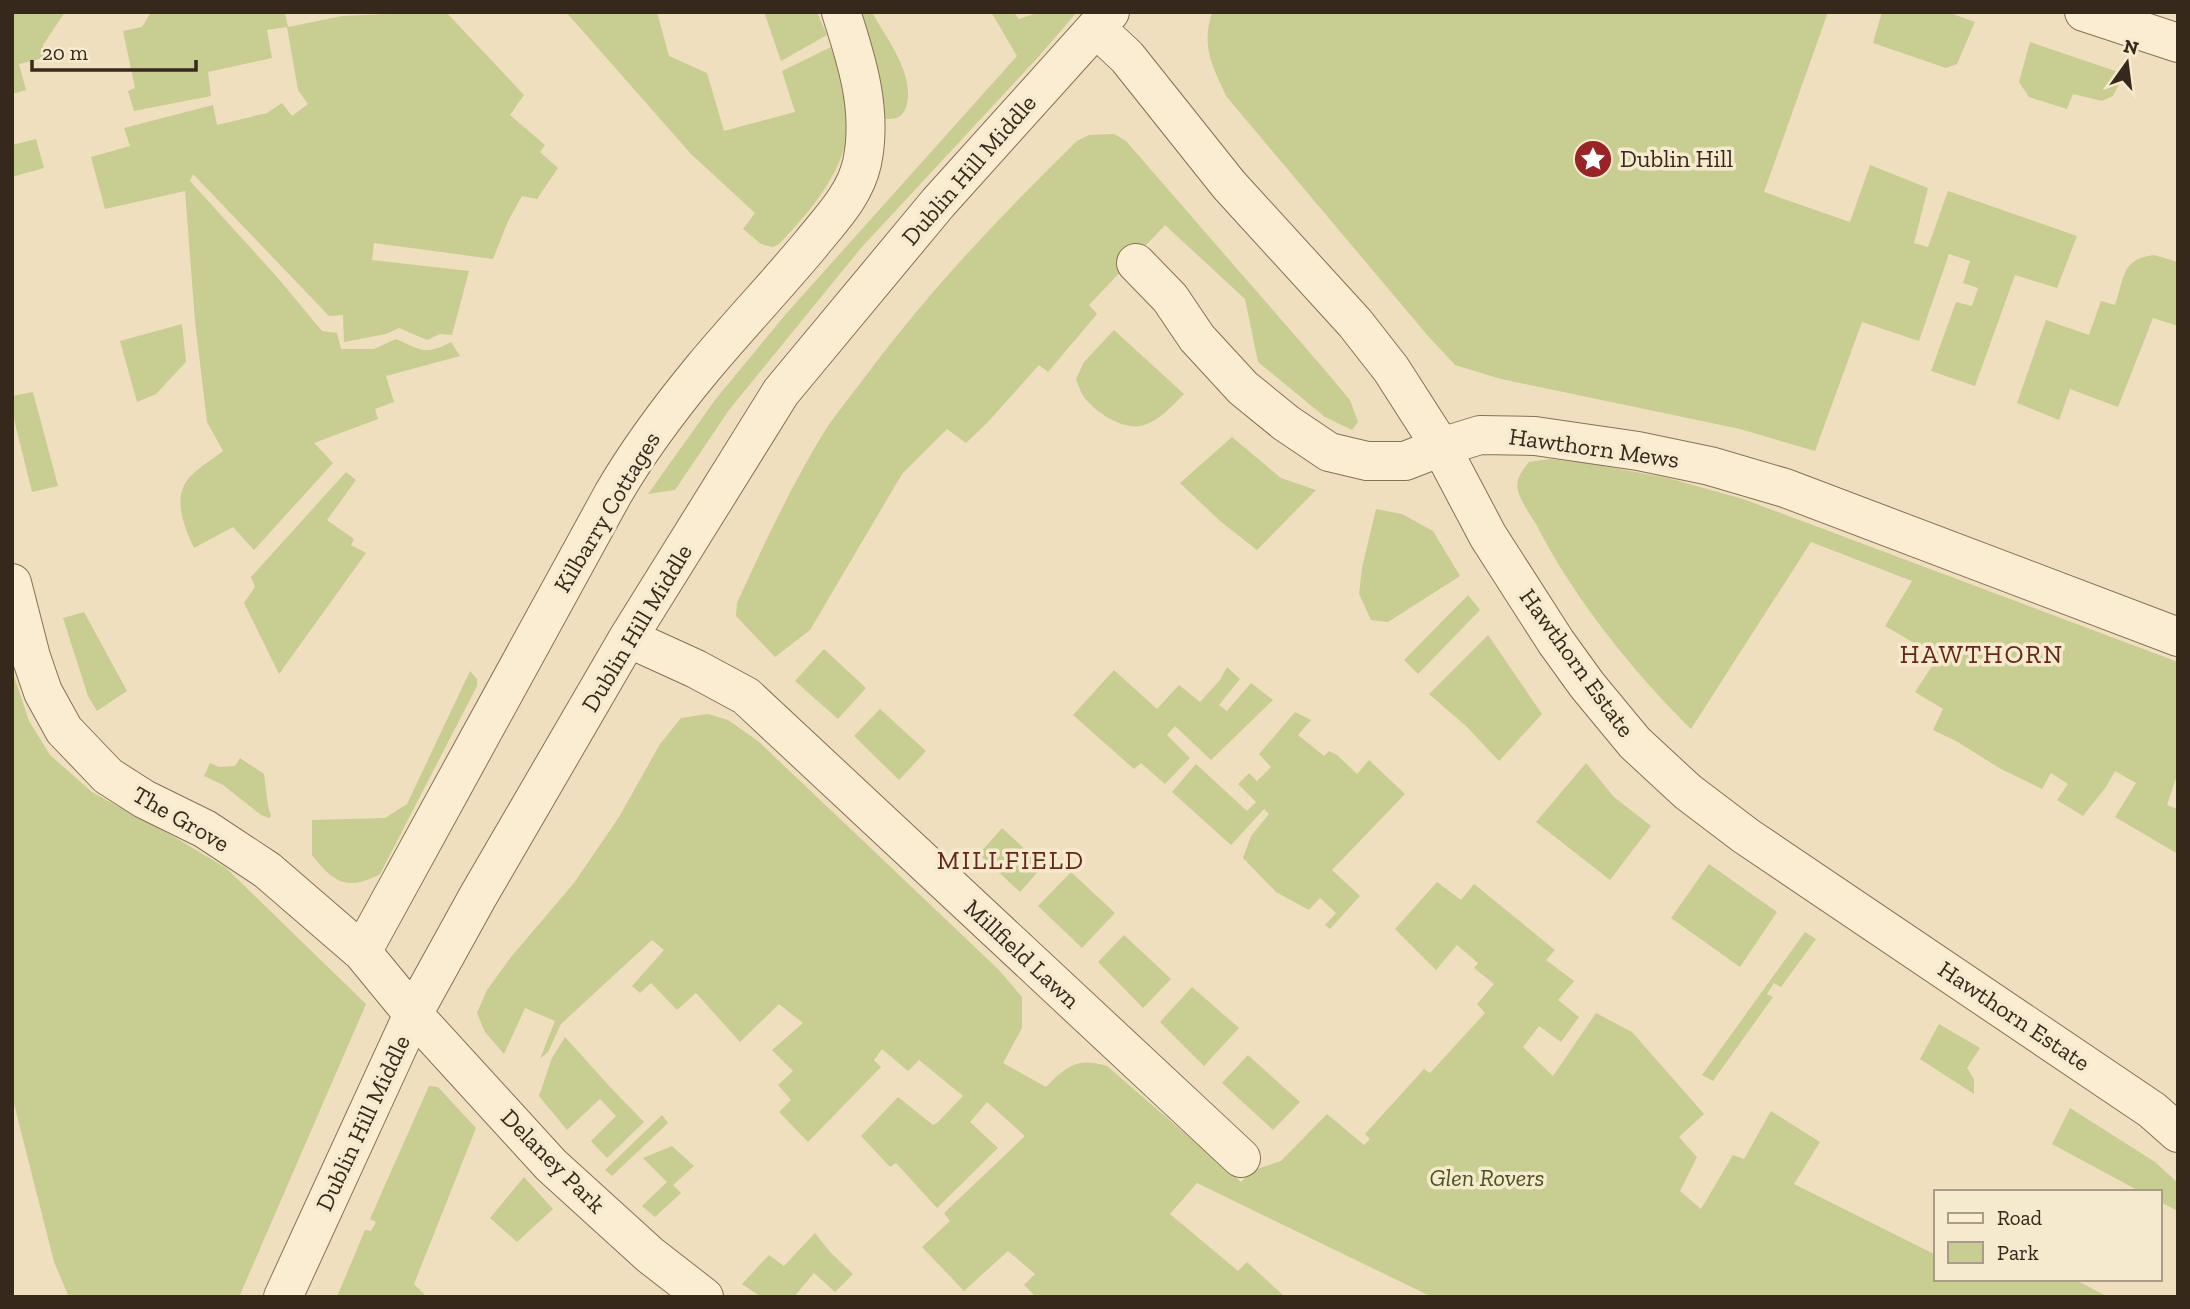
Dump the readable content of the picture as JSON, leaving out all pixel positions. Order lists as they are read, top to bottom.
{
  "streets": {
    "street": [
      "Dublin Hill Middle",
      "Hawthorn Mews",
      "Kilbarry Cottages",
      "Hawthorn Estate",
      "The Grove",
      "Millfield Lawn",
      "Delaney Park"
    ]
  },
  "crossings": [
    ["Dublin Hill Middle", "The Grove"],
    ["Dublin Hill Middle", "Millfield Lawn"],
    ["Dublin Hill Middle", "Delaney Park"],
    ["Hawthorn Mews", "Hawthorn Estate"],
    ["Kilbarry Cottages", "The Grove"],
    ["The Grove", "Delaney Park"]
  ],
  "districts": ["HAWTHORN", "MILLFIELD"],
  "parks": ["Glen Rovers"],
  "places": {
    "place": ["Dublin Hill"]
  },
  "legend": ["Road", "Park"],
  "scale_bar": "20 m",
  "north": "top"
}
